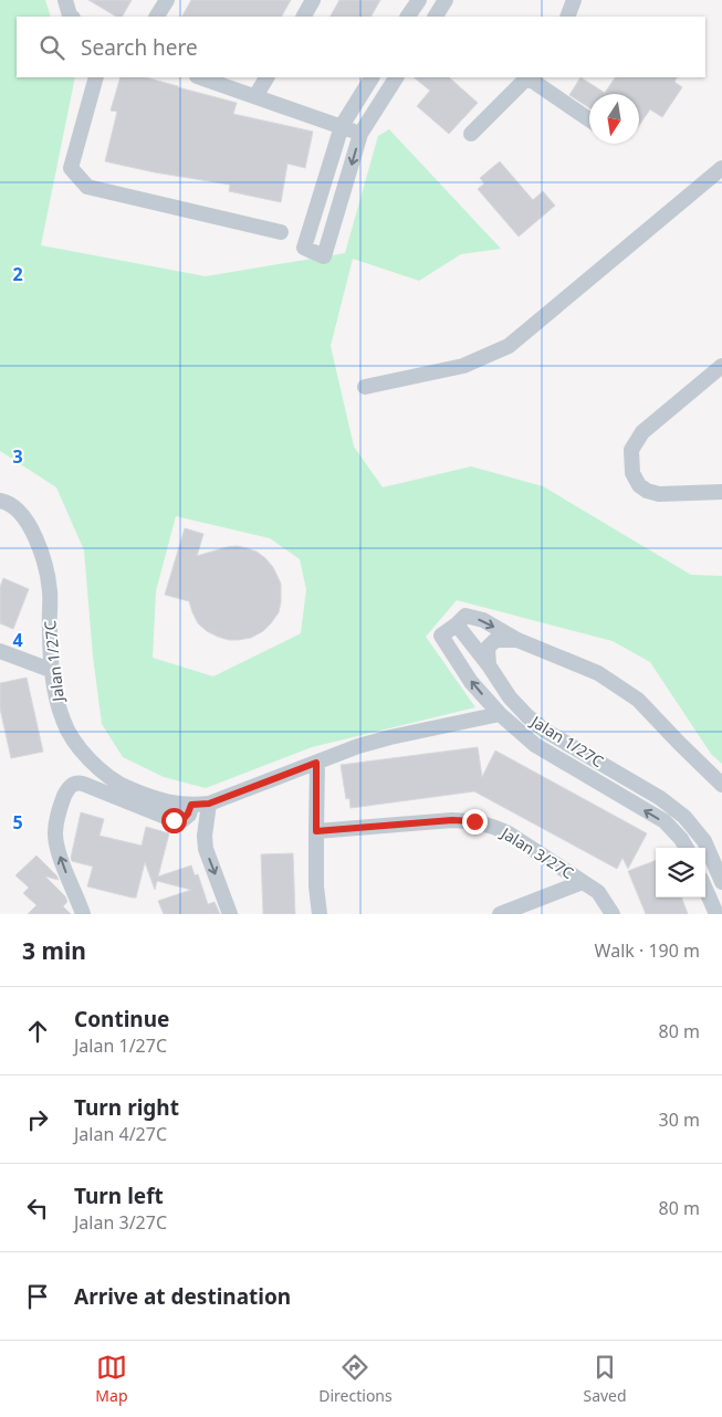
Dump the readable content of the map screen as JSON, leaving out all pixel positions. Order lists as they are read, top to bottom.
{
  "streets": {
    "street": ["Jalan 1/27C", "Jalan 3/27C"]
  },
  "north": "bottom",
  "page": {
    "search": "Search here",
    "heading": ["3 min", "Walk · 190 m"],
    "list": [
      ["Continue", "Jalan 1/27C", "80 m"],
      ["Turn right", "Jalan 4/27C", "30 m"],
      ["Turn left", "Jalan 3/27C", "80 m"],
      "Arrive at destination"
    ],
    "nav": ["Map", "Directions", "Saved"]
  },
  "grid": {
    "rows": [
      "2",
      "3",
      "4",
      "5"
    ]
  }
}
